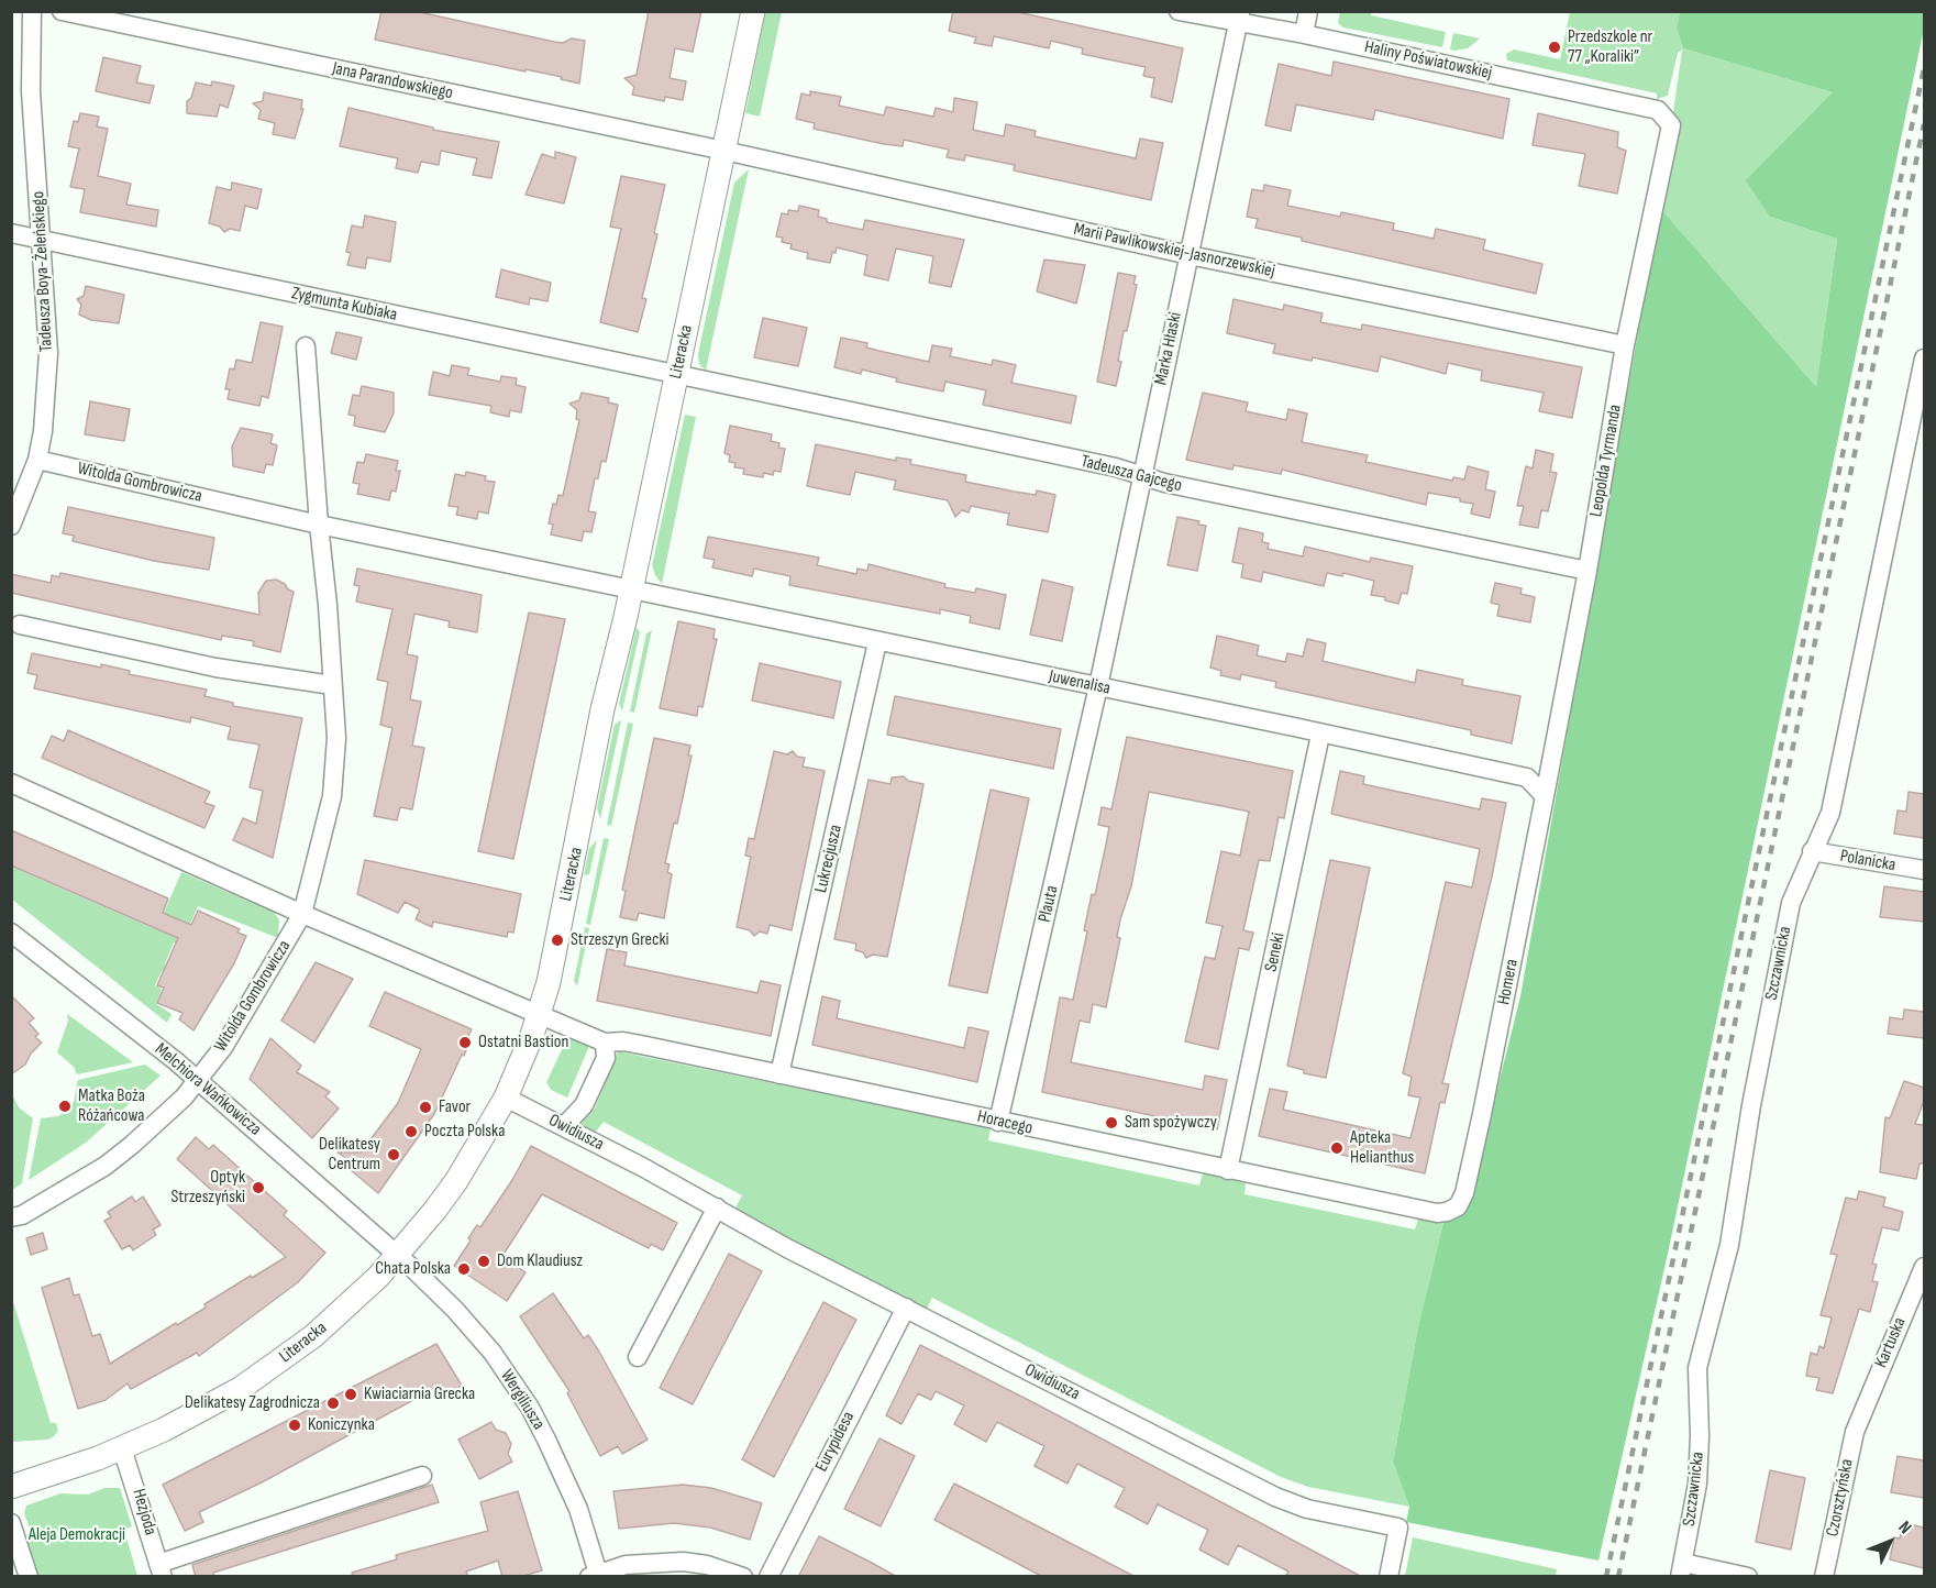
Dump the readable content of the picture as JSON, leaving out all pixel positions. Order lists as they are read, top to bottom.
{
  "streets": {
    "street": [
      "Haliny Poświatowskiej",
      "Jana Parandowskiego",
      "Marii Pawlikowskiej-Jasnorzewskiej",
      "Tadeusza Boya-Żeleńskiego",
      "Zygmunta Kubiaka",
      "Marka Hłaski",
      "Literacka",
      "Leopolda Tyrmanda",
      "Tadeusza Gajcego",
      "Witolda Gombrowicza",
      "Juwenalisa",
      "Lukrecjusza",
      "Polanicka",
      "Plauta",
      "Seneki",
      "Szczawnicka",
      "Homera",
      "Melchiora Wańkowicza",
      "Horacego",
      "Owidiusza",
      "Kartuska",
      "Wergiliusza",
      "Eurypidesa",
      "Czorsztyńska",
      "Hezjoda"
    ]
  },
  "crossings": [
    ["Haliny Poświatowskiej", "Marka Hłaski"],
    ["Haliny Poświatowskiej", "Leopolda Tyrmanda"],
    ["Jana Parandowskiego", "Marii Pawlikowskiej-Jasnorzewskiej"],
    ["Jana Parandowskiego", "Literacka"],
    ["Marii Pawlikowskiej-Jasnorzewskiej", "Marka Hłaski"],
    ["Marii Pawlikowskiej-Jasnorzewskiej", "Literacka"],
    ["Marii Pawlikowskiej-Jasnorzewskiej", "Leopolda Tyrmanda"],
    ["Tadeusza Boya-Żeleńskiego", "Zygmunta Kubiaka"],
    ["Tadeusza Boya-Żeleńskiego", "Witolda Gombrowicza"],
    ["Zygmunta Kubiaka", "Literacka"],
    ["Zygmunta Kubiaka", "Tadeusza Gajcego"],
    ["Marka Hłaski", "Tadeusza Gajcego"],
    ["Marka Hłaski", "Juwenalisa"],
    ["Marka Hłaski", "Plauta"],
    ["Literacka", "Tadeusza Gajcego"],
    ["Literacka", "Witolda Gombrowicza"],
    ["Literacka", "Juwenalisa"],
    ["Literacka", "Melchiora Wańkowicza"],
    ["Literacka", "Horacego"],
    ["Literacka", "Owidiusza"],
    ["Literacka", "Wergiliusza"],
    ["Literacka", "Hezjoda"],
    ["Leopolda Tyrmanda", "Tadeusza Gajcego"],
    ["Leopolda Tyrmanda", "Juwenalisa"],
    ["Leopolda Tyrmanda", "Homera"],
    ["Witolda Gombrowicza", "Juwenalisa"],
    ["Witolda Gombrowicza", "Melchiora Wańkowicza"],
    ["Juwenalisa", "Lukrecjusza"],
    ["Juwenalisa", "Plauta"],
    ["Juwenalisa", "Seneki"],
    ["Juwenalisa", "Homera"],
    ["Lukrecjusza", "Horacego"],
    ["Polanicka", "Szczawnicka"],
    ["Plauta", "Horacego"],
    ["Seneki", "Horacego"],
    ["Homera", "Horacego"],
    ["Melchiora Wańkowicza", "Wergiliusza"],
    ["Owidiusza", "Eurypidesa"],
    ["Kartuska", "Czorsztyńska"]
  ],
  "parks": ["Aleja Demokracji"],
  "places": [
    "Przedszkole nr 77 „Koraliki”",
    "Strzeszyn Grecki",
    "Ostatni Bastion",
    "Matka Boża Różańcowa",
    "Favor",
    "Sam spożywczy",
    "Poczta Polska",
    "Apteka Helianthus",
    "Delikatesy Centrum",
    "Optyk Strzeszyński",
    "Dom Klaudiusz",
    "Chata Polska",
    "Kwiaciarnia Grecka",
    "Delikatesy Zagrodnicza",
    "Koniczynka"
  ],
  "north": "top right"
}
